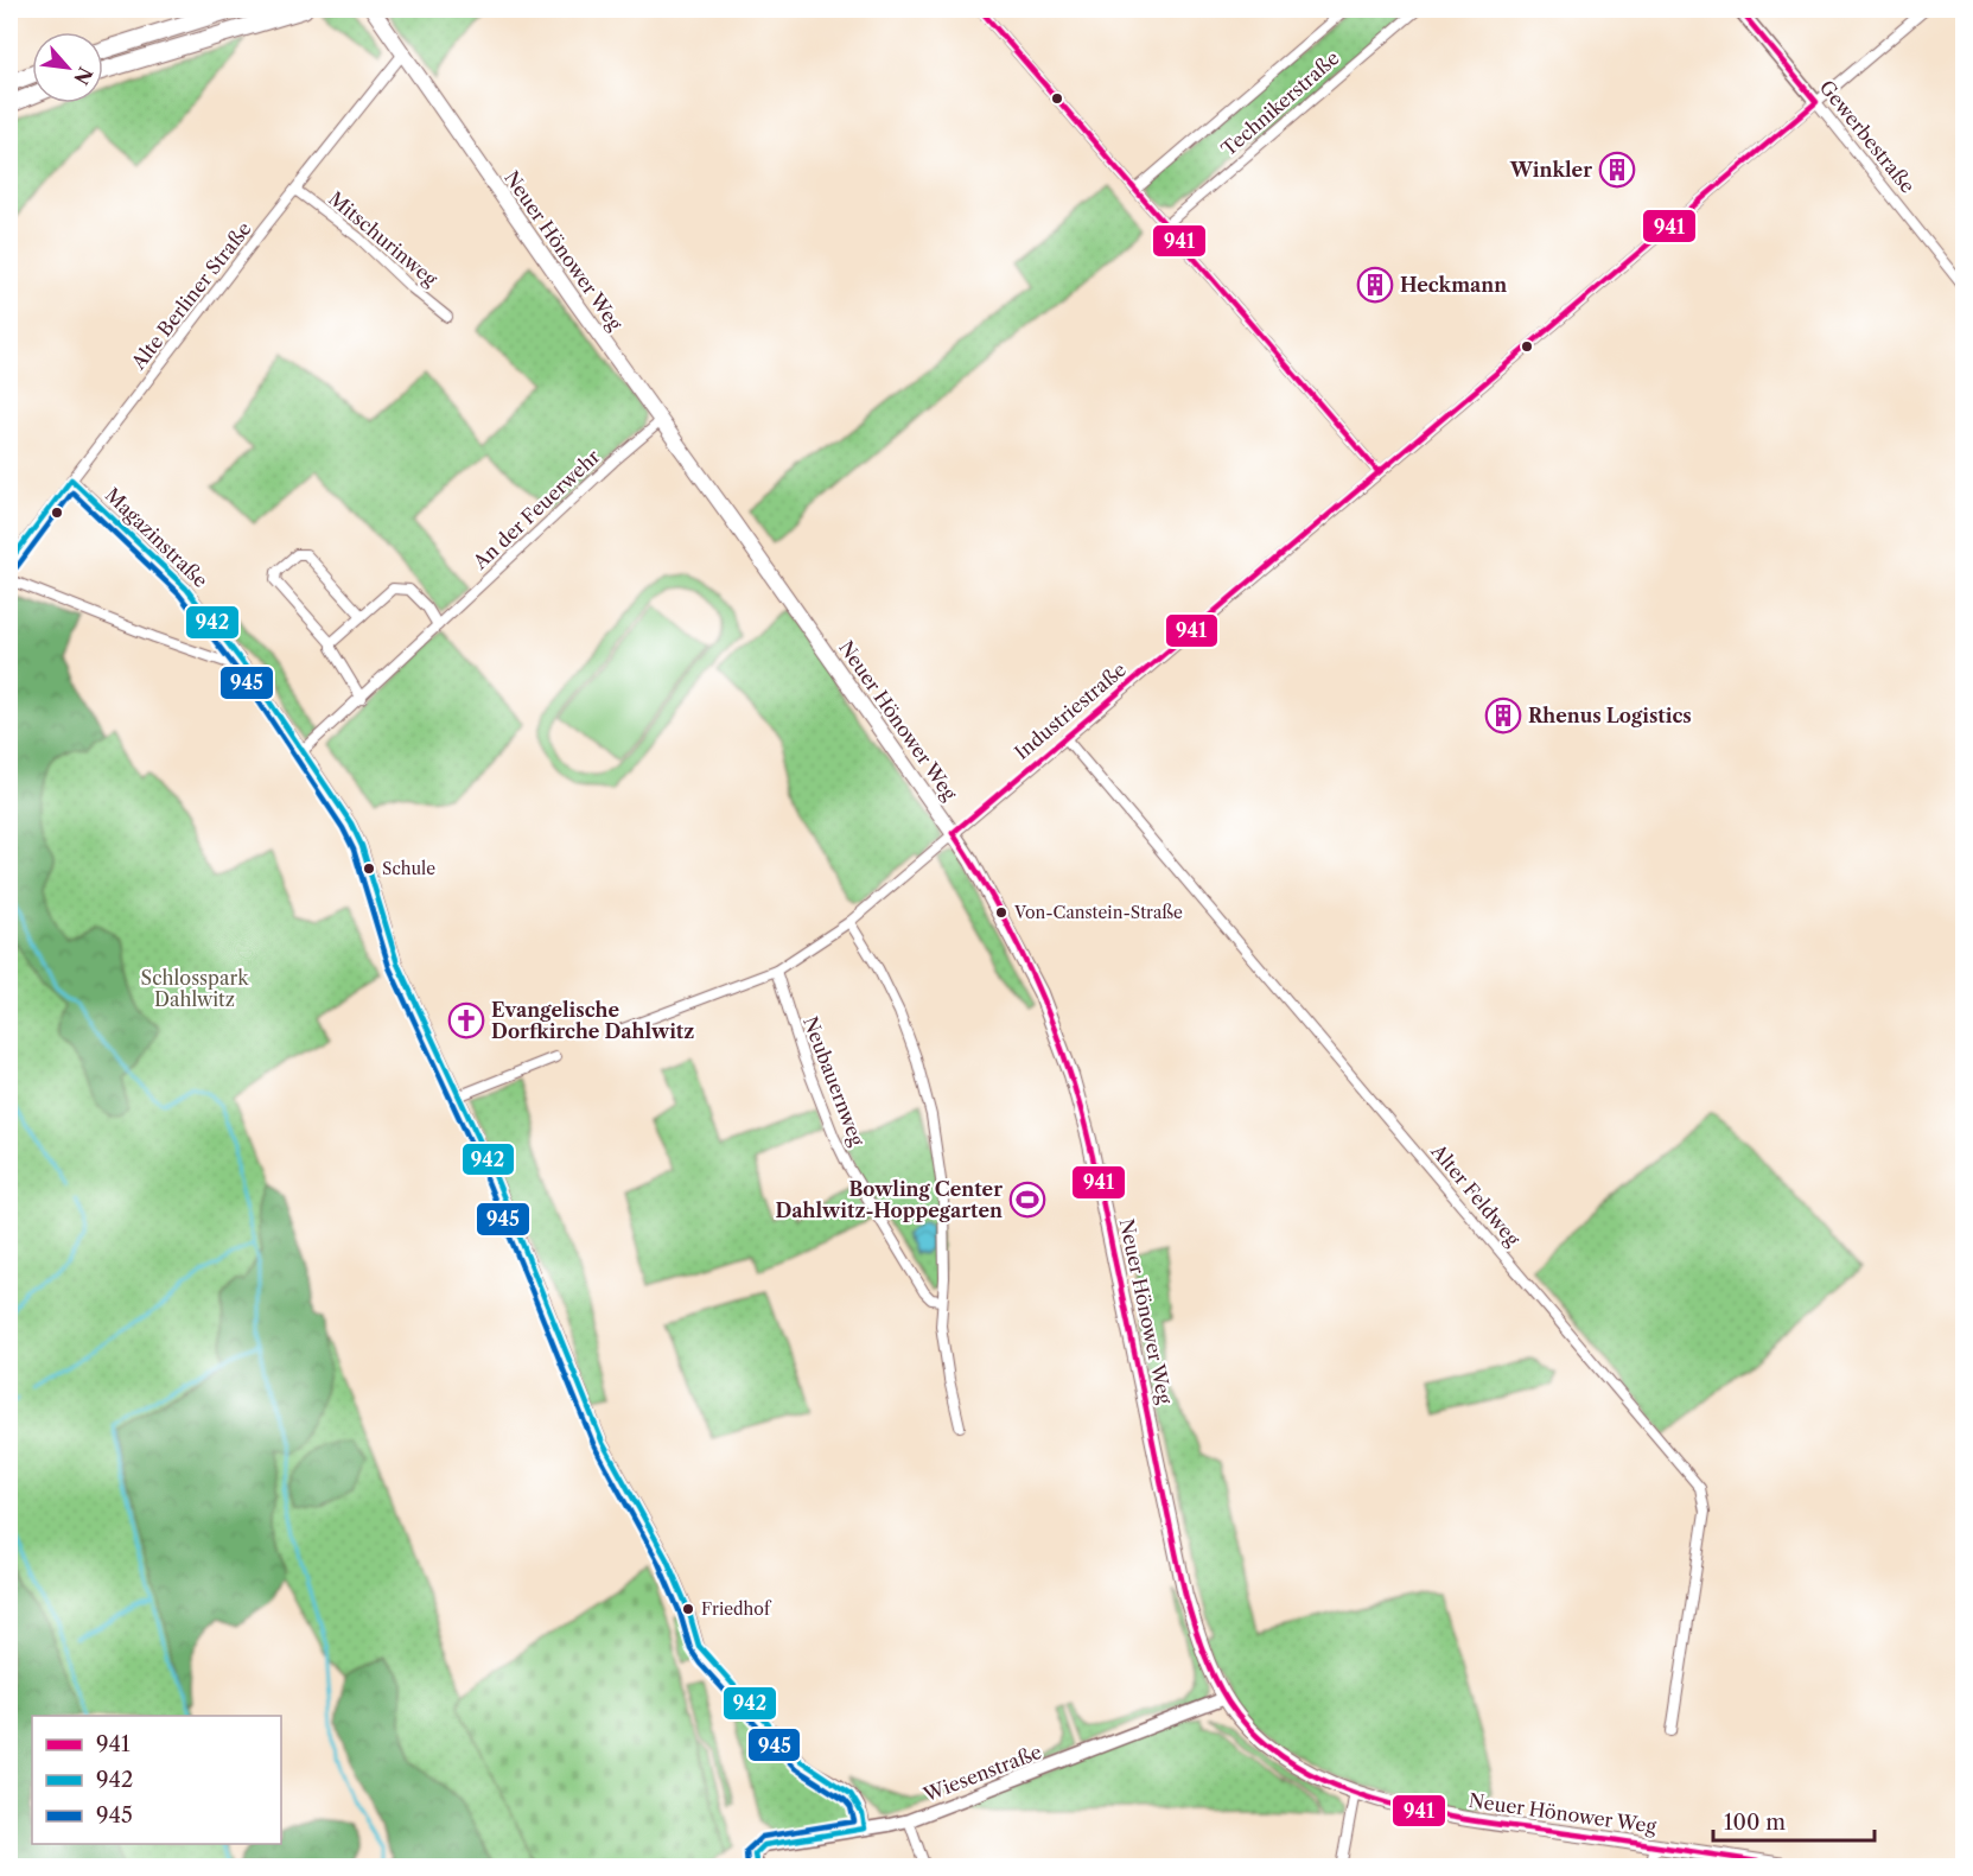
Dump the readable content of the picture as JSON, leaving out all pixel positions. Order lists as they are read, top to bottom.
{
  "streets": {
    "main road": ["Neuer Hönower Weg"],
    "street": [
      "Technikerstraße",
      "Gewerbestraße",
      "Mitschurinweg",
      "Alte Berliner Straße",
      "An der Feuerwehr",
      "Magazinstraße",
      "Industriestraße",
      "Neubauernweg",
      "Alter Feldweg",
      "Wiesenstraße"
    ]
  },
  "crossings": [
    ["Gewerbestraße", "Industriestraße"],
    ["Mitschurinweg", "Alte Berliner Straße"],
    ["Neuer Hönower Weg", "Alte Berliner Straße"],
    ["Neuer Hönower Weg", "An der Feuerwehr"],
    ["Neuer Hönower Weg", "Industriestraße"],
    ["Neuer Hönower Weg", "Wiesenstraße"],
    ["Alte Berliner Straße", "Magazinstraße"],
    ["An der Feuerwehr", "Magazinstraße"],
    ["Magazinstraße", "Wiesenstraße"],
    ["Industriestraße", "Neubauernweg"],
    ["Industriestraße", "Alter Feldweg"]
  ],
  "parks": ["Schlosspark Dahlwitz"],
  "places": {
    "building": ["Winkler", "Heckmann", "Rhenus Logistics"],
    "other": ["Schule", "Von-Canstein-Straße", "Friedhof"],
    "church": ["Evangelische Dorfkirche Dahlwitz"],
    "sports": ["Bowling Center Dahlwitz-Hoppegarten"]
  },
  "lines": ["transit line 941", "transit line 942", "transit line 945"],
  "legend": ["941", "942", "945"],
  "scale_bar": "100 m",
  "north": "bottom right"
}
